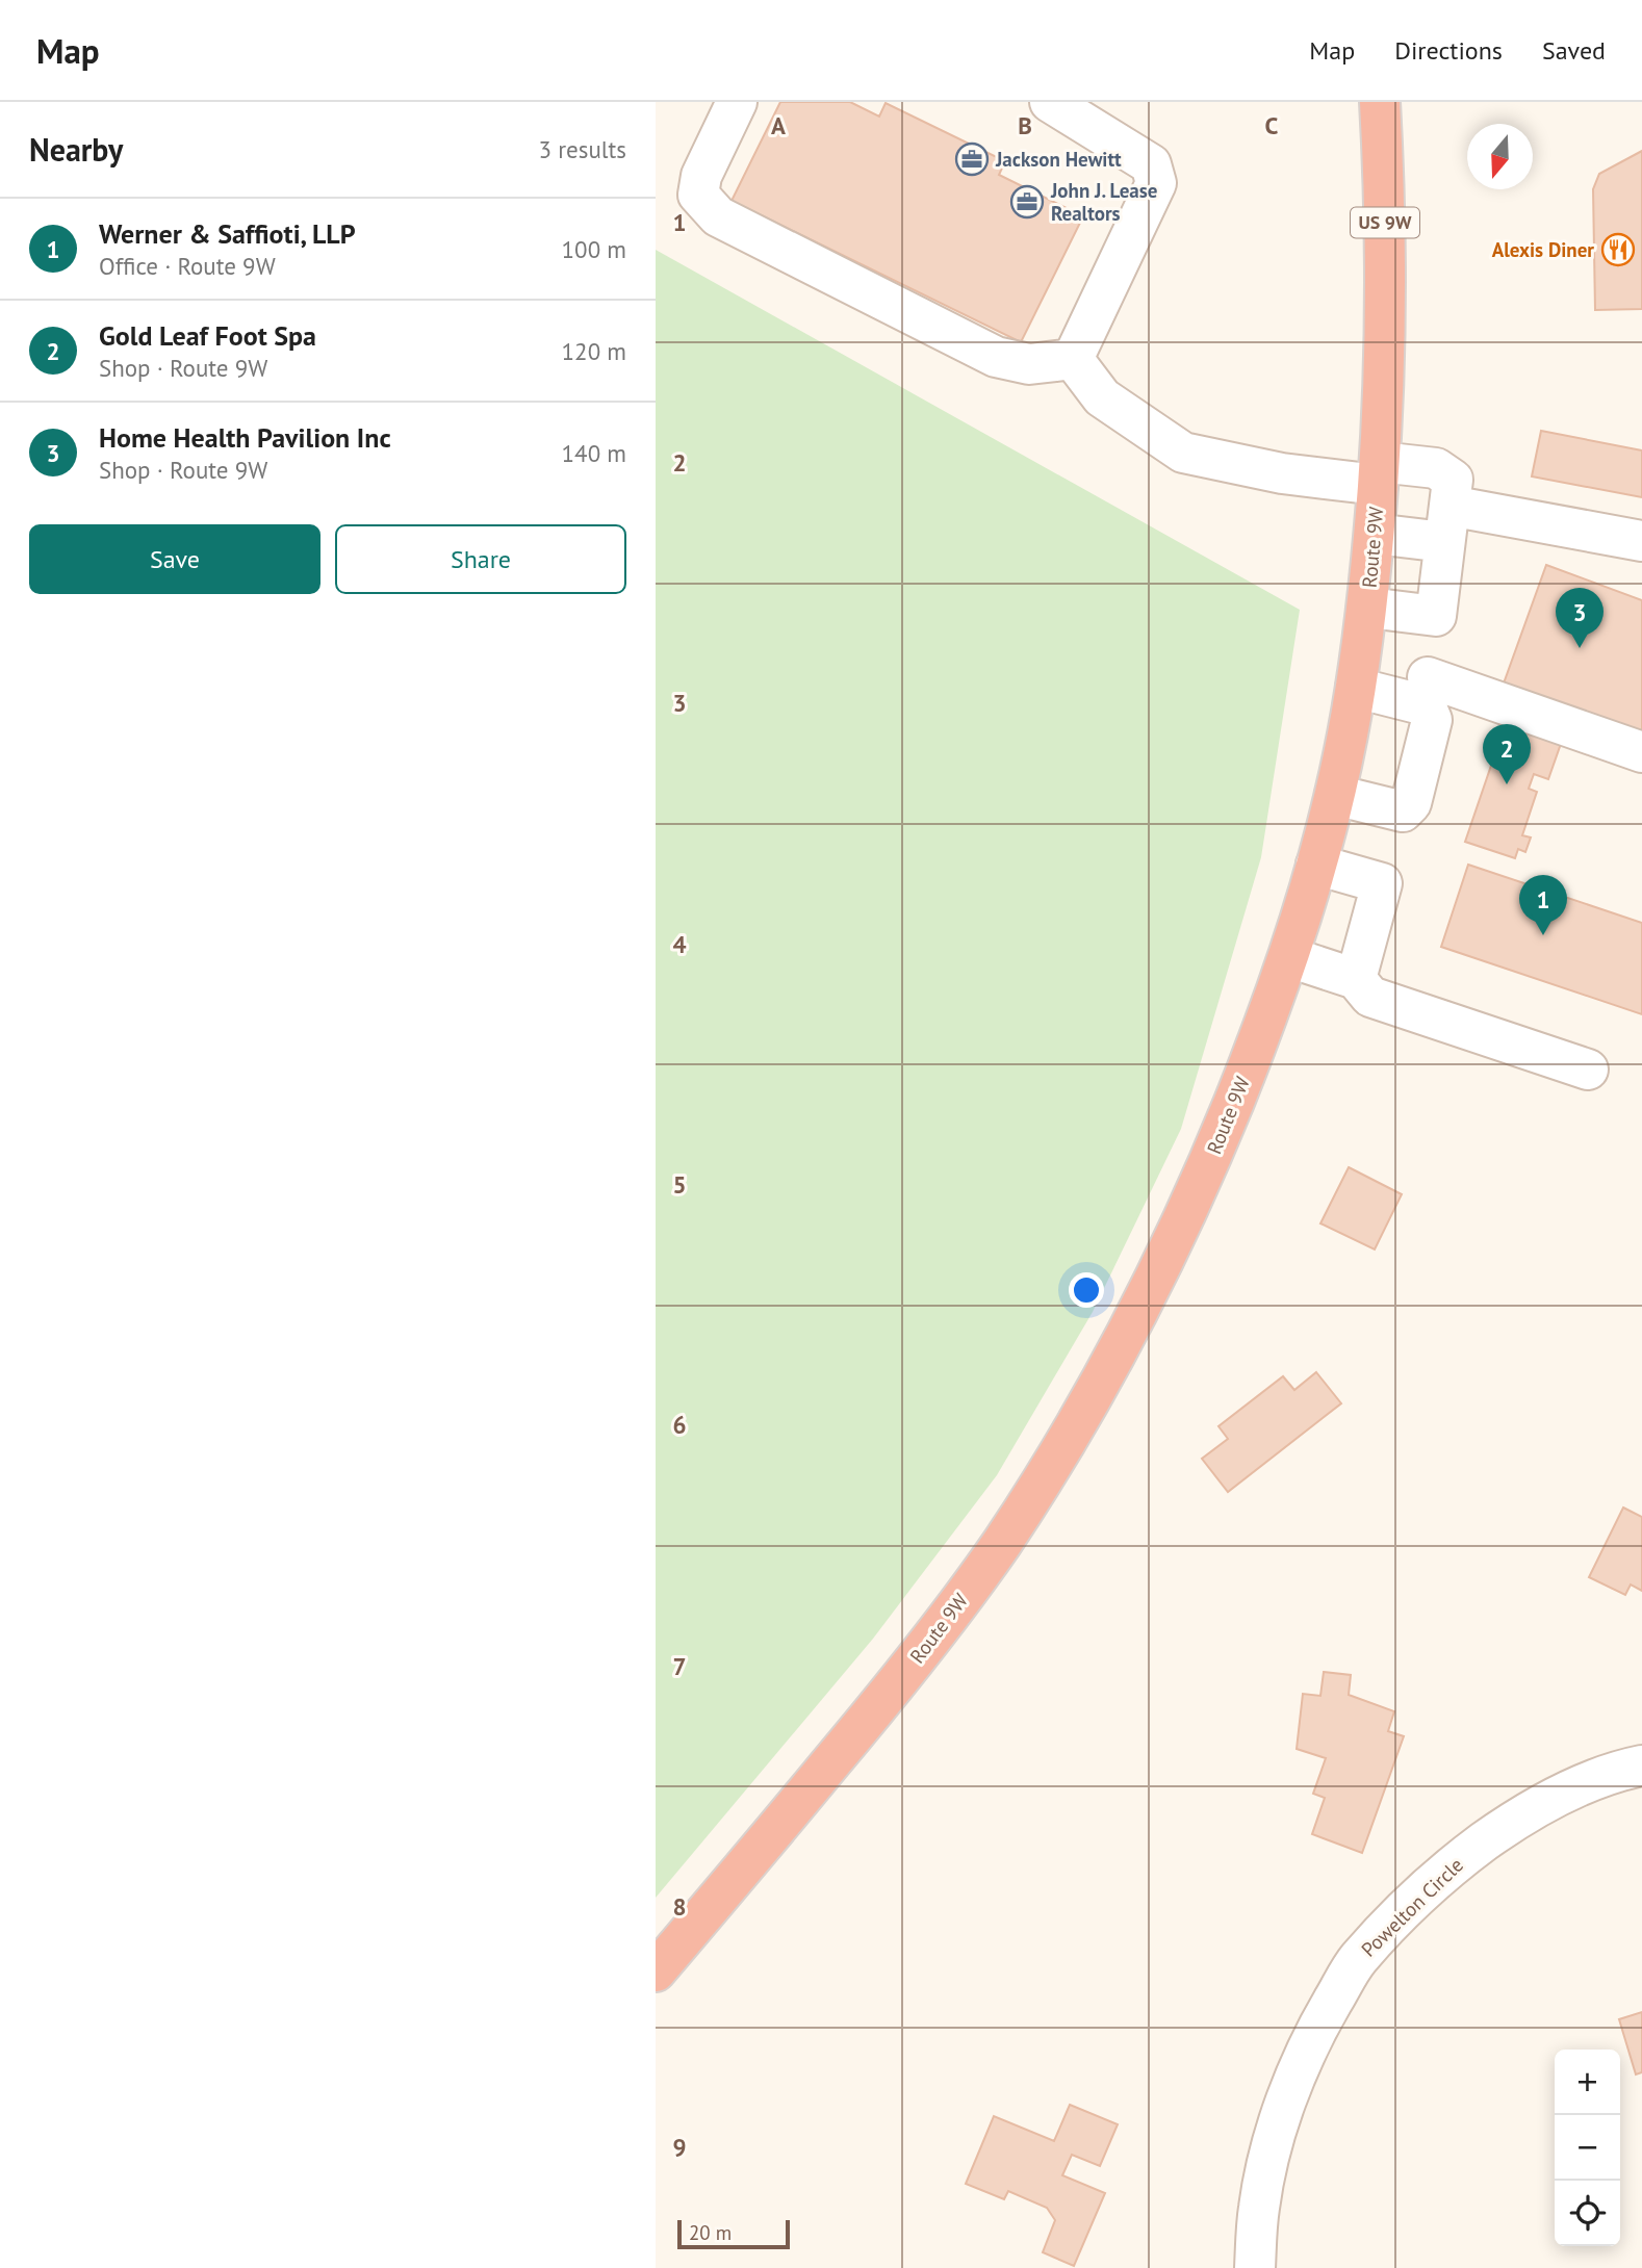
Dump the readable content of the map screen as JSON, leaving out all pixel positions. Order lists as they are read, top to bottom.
{
  "streets": {
    "highway": ["US 9W", "Route 9W"],
    "street": ["Powelton Circle"]
  },
  "places": {
    "office": ["Jackson Hewitt", "John J. Lease Realtors"],
    "restaurant": ["Alexis Diner"]
  },
  "scale_bar": "20 m",
  "north": "bottom",
  "page": {
    "header": "Map",
    "nav": ["Map", "Directions", "Saved"],
    "heading": ["Nearby", "3 results"],
    "list": [
      {
        "mark": "1",
        "name": "Werner & Saffioti, LLP",
        "note": "Office · Route 9W",
        "value": "100 m"
      },
      {
        "mark": "2",
        "name": "Gold Leaf Foot Spa",
        "note": "Shop · Route 9W",
        "value": "120 m"
      },
      {
        "mark": "3",
        "name": "Home Health Pavilion Inc",
        "note": "Shop · Route 9W",
        "value": "140 m"
      }
    ],
    "buttons": ["Save", "Share"],
    "pins": ["3", "2", "1"],
    "map_buttons": ["+", "−"],
    "scale": "20 m"
  },
  "grid": {
    "columns": ["A", "B", "C"],
    "rows": [
      "1",
      "2",
      "3",
      "4",
      "5",
      "6",
      "7",
      "8",
      "9"
    ]
  }
}
